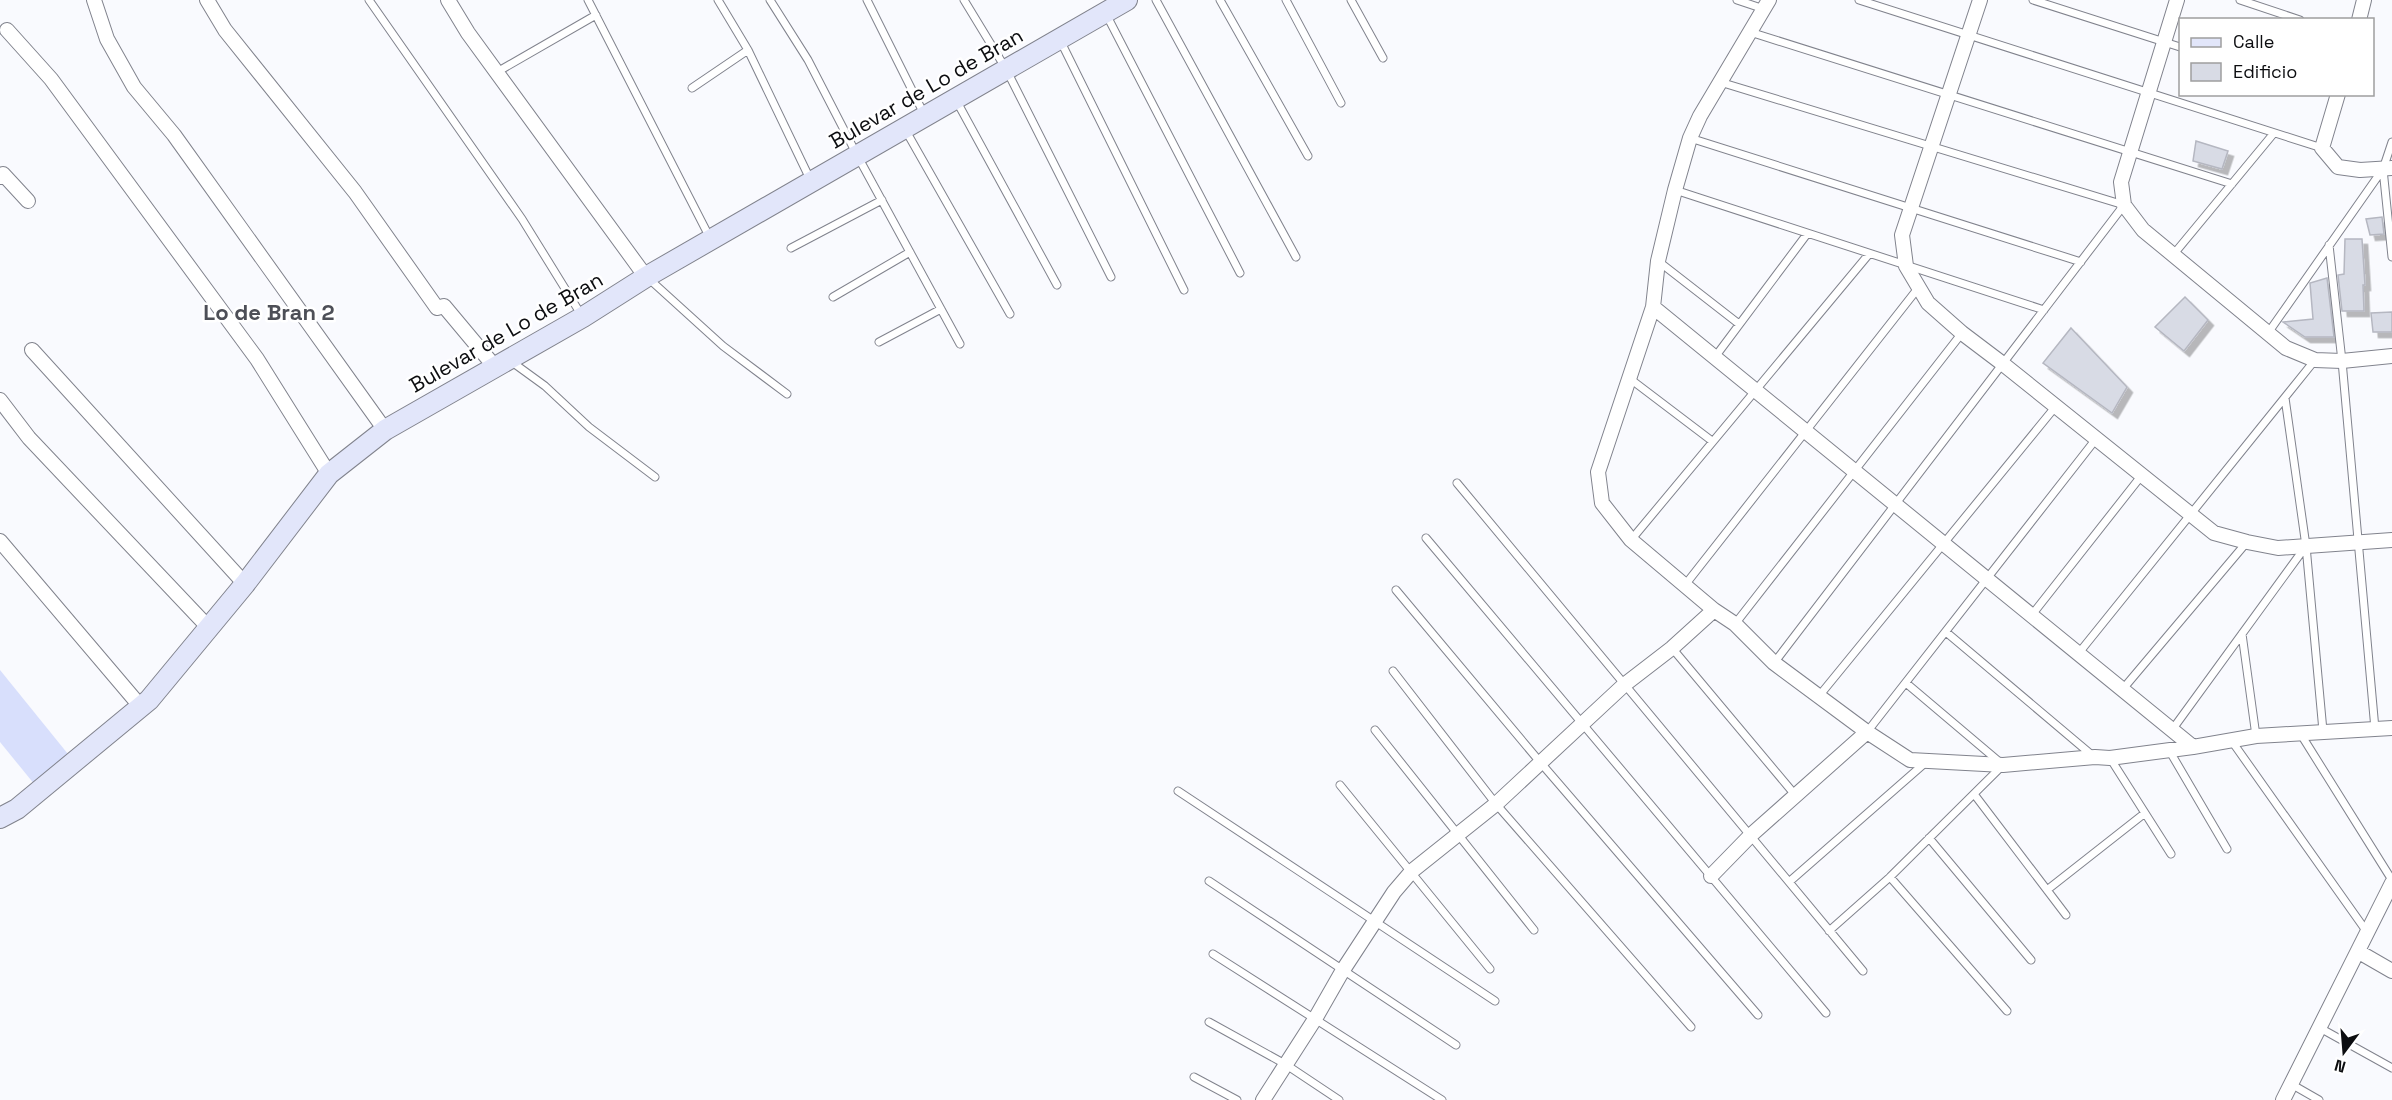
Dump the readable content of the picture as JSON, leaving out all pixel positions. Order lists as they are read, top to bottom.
{
  "streets": {
    "street": ["Bulevar de Lo de Bran"]
  },
  "districts": ["Lo de Bran 2"],
  "legend": ["Calle", "Edificio"],
  "north": "bottom"
}
